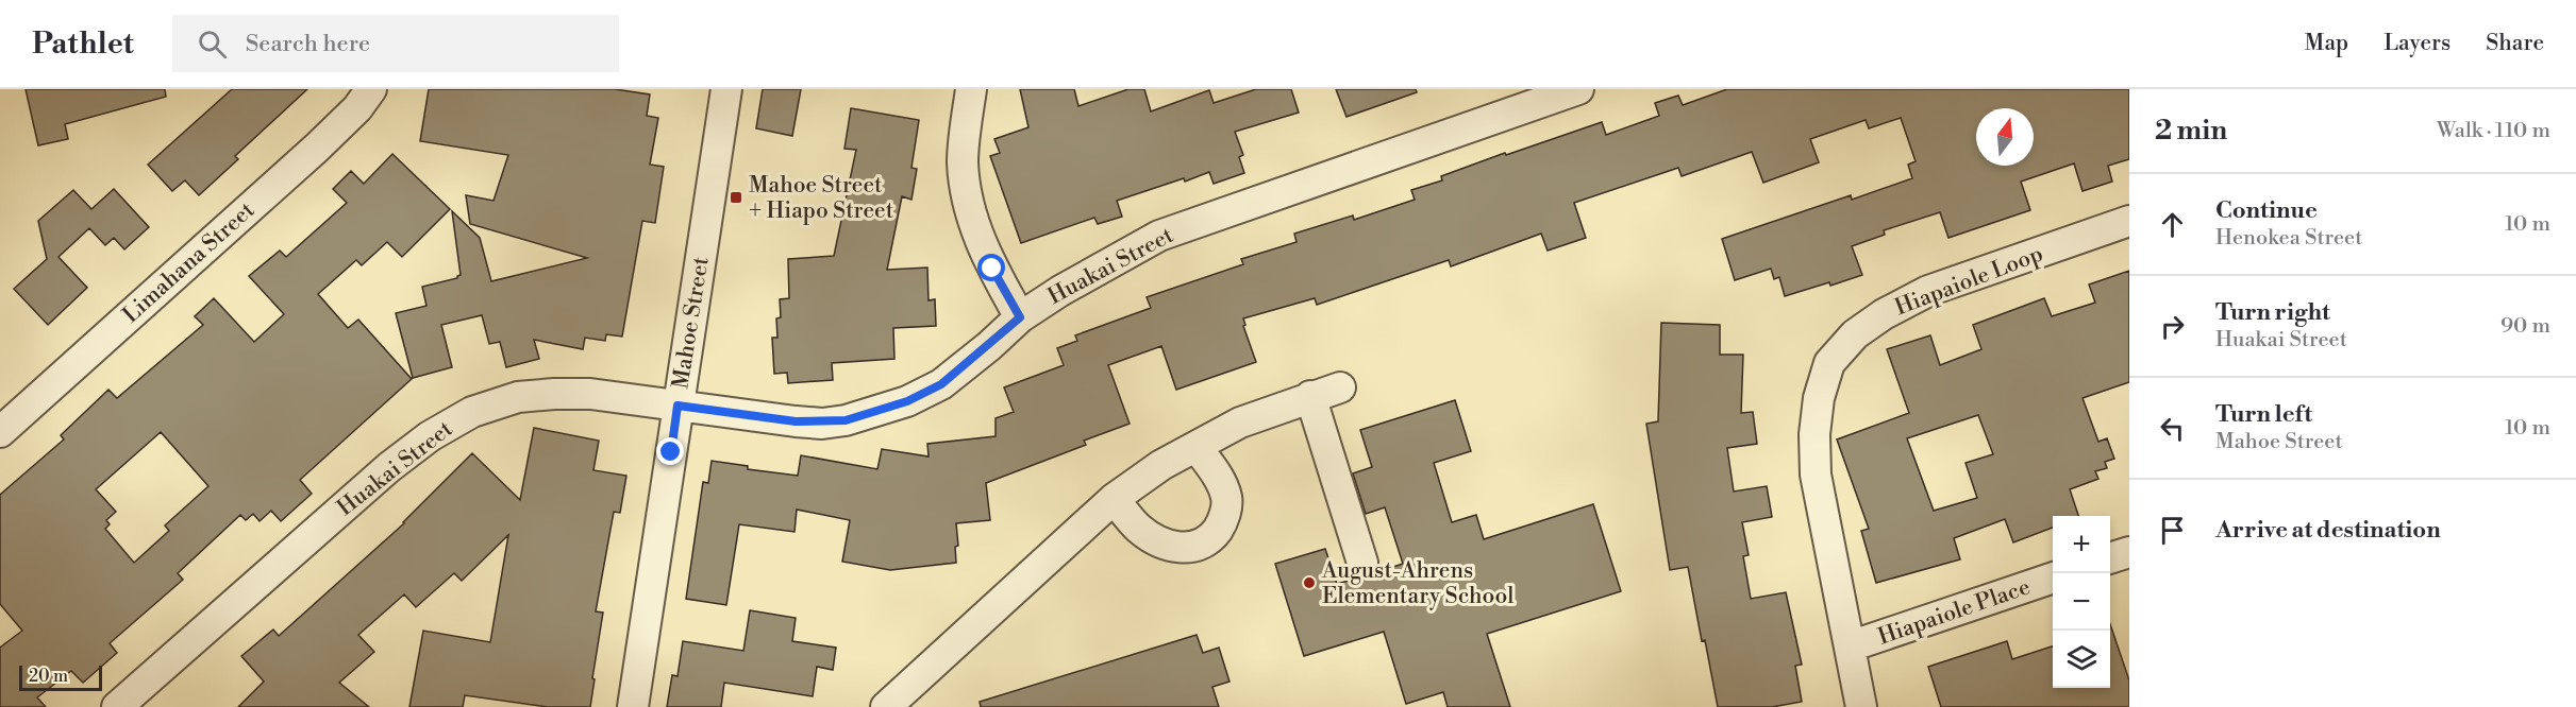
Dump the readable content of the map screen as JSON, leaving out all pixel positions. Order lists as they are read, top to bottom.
{
  "streets": {
    "street": [
      "Limahana Street",
      "Huakai Street",
      "Hiapaiole Loop",
      "Mahoe Street",
      "Hiapaiole Place"
    ]
  },
  "crossings": [
    ["Huakai Street", "Mahoe Street"],
    ["Hiapaiole Loop", "Hiapaiole Place"]
  ],
  "places": {
    "transit": ["Mahoe Street + Hiapo Street"],
    "other": ["August-Ahrens Elementary School"]
  },
  "scale_bar": "20 m",
  "north": "top",
  "page": {
    "header": "Pathlet",
    "search": "Search here",
    "nav": ["Map", "Layers", "Share"],
    "heading": ["2 min", "Walk · 110 m"],
    "list": [
      ["Continue", "Henokea Street", "10 m"],
      ["Turn right", "Huakai Street", "90 m"],
      ["Turn left", "Mahoe Street", "10 m"],
      "Arrive at destination"
    ],
    "map_buttons": ["+", "−"],
    "scale": "20 m"
  }
}
